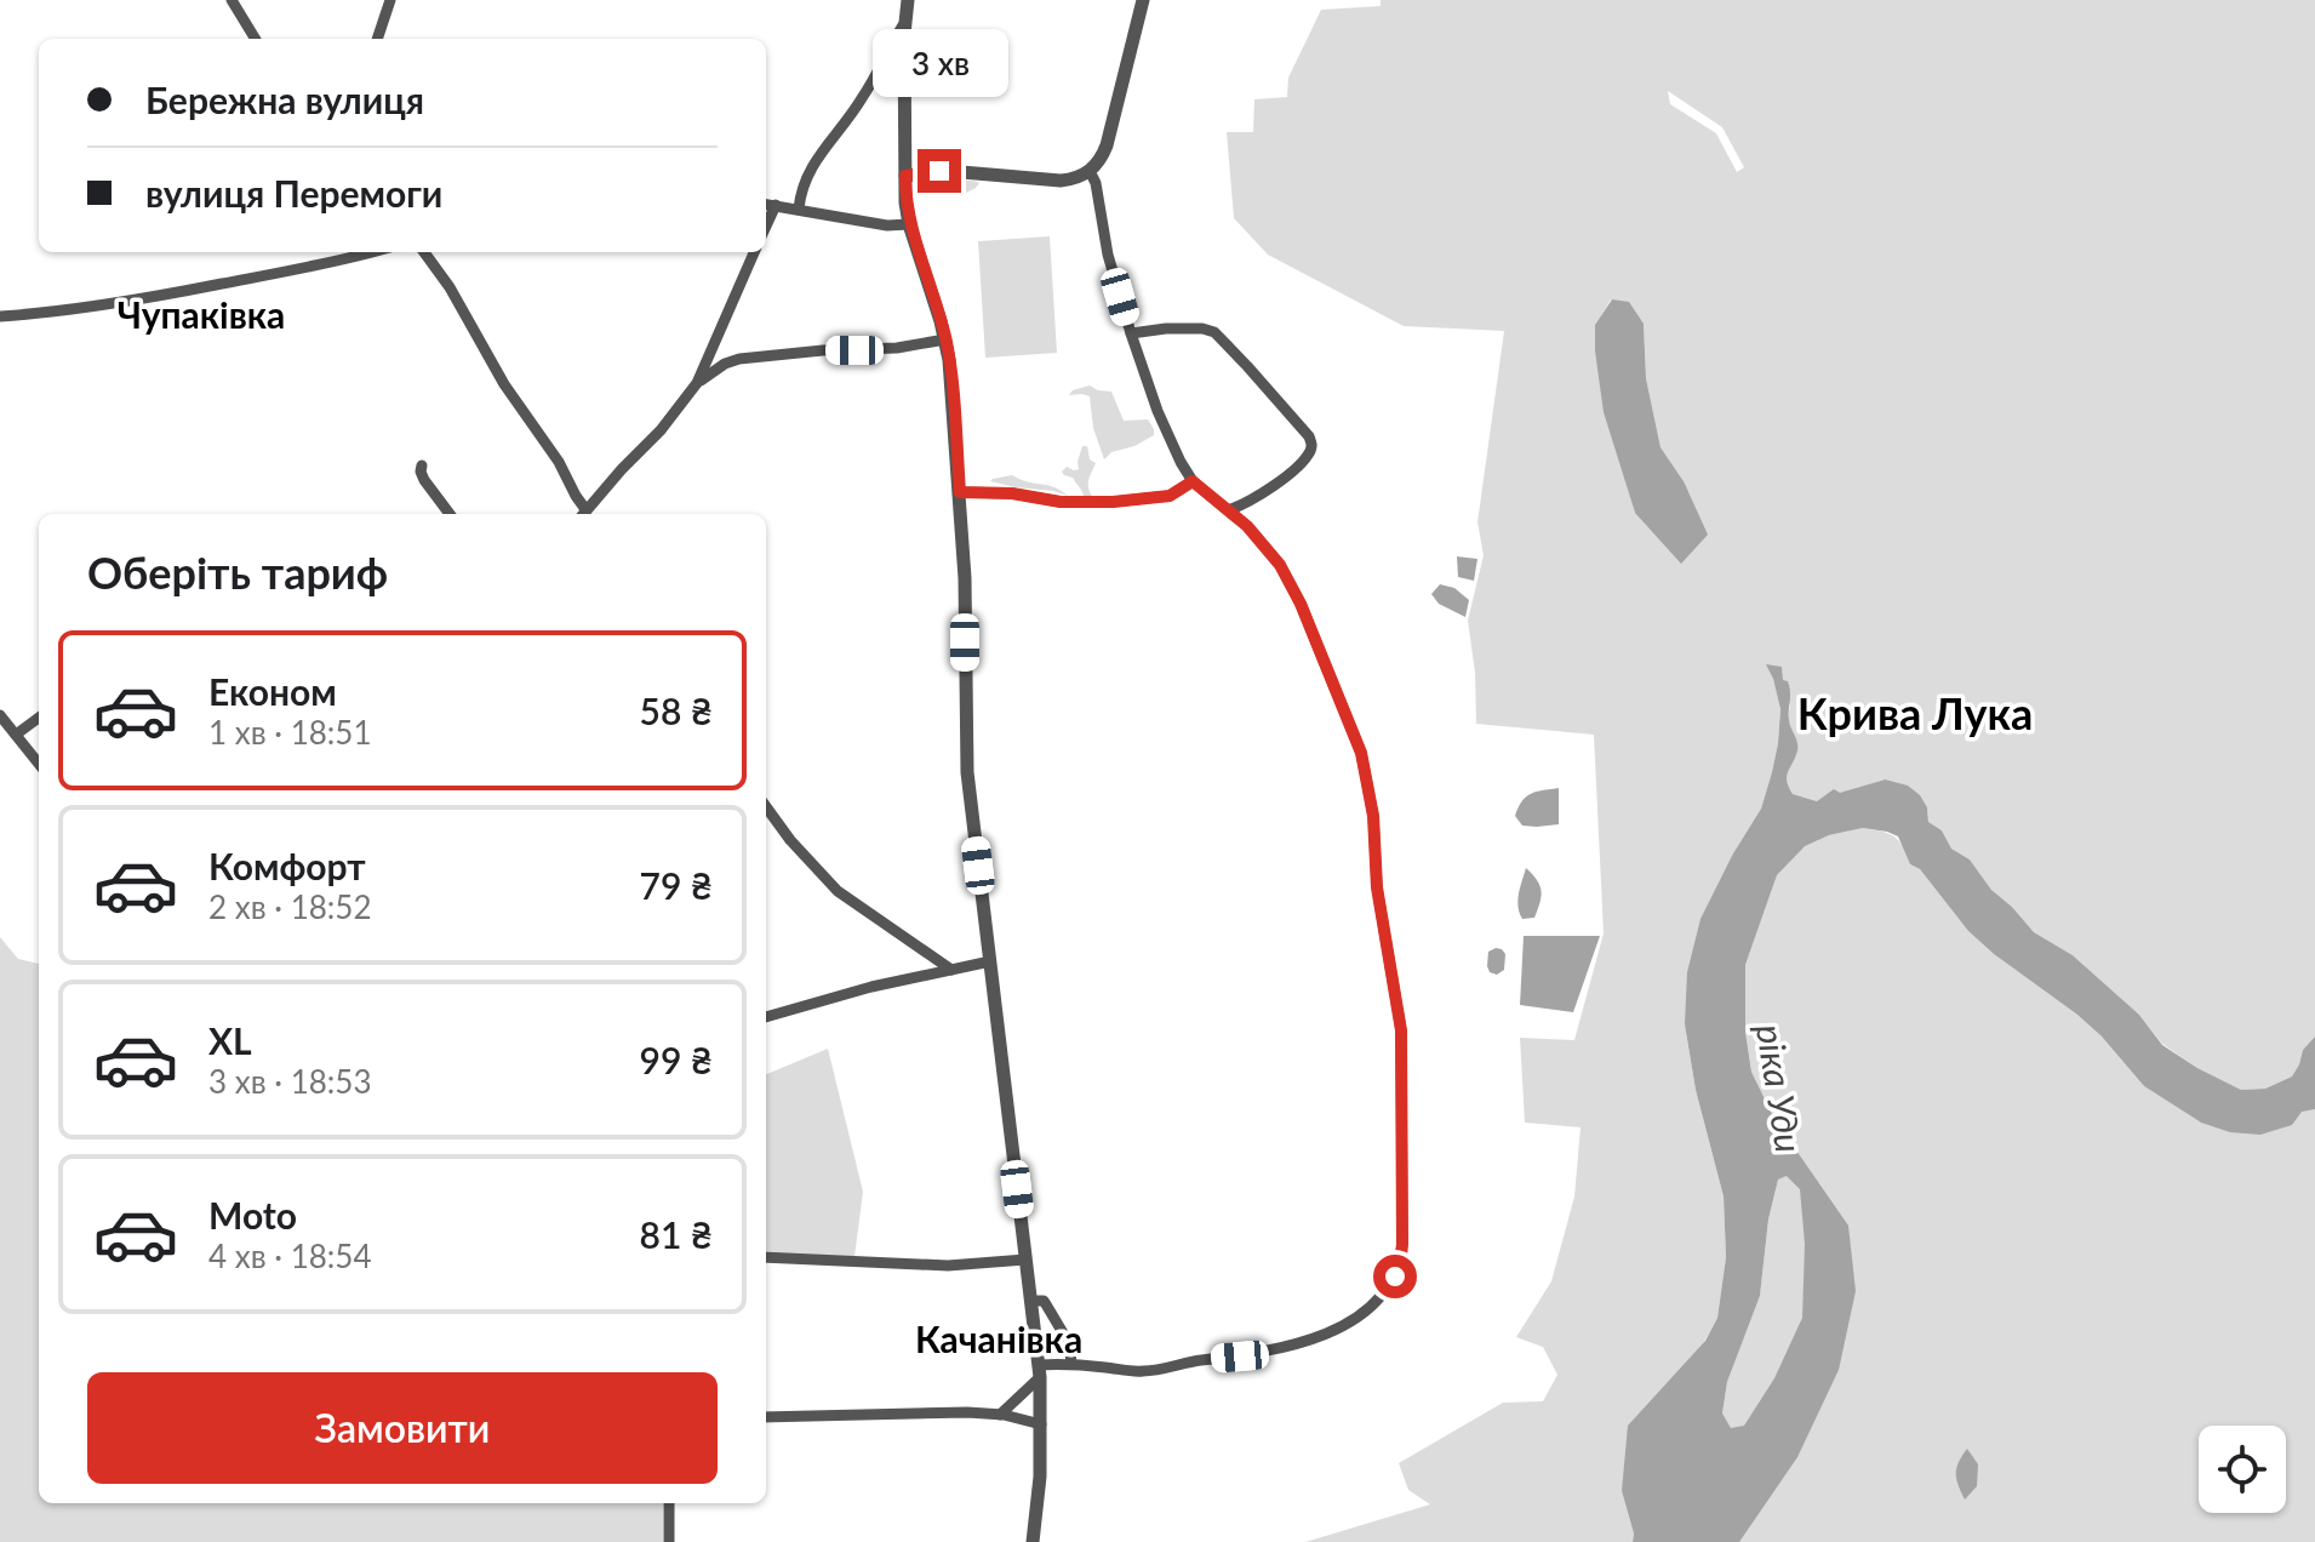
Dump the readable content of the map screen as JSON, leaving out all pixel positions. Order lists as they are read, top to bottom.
{
  "districts": ["Чупаківка", "Крива Лука", "Качанівка"],
  "water": ["ріка Уди"],
  "page": {
    "bubble": "3 хв",
    "banner": ["Бережна вулиця", "вулиця Перемоги"],
    "heading": "Оберіть тариф",
    "list": [
      {
        "name": "Економ",
        "note": "1 хв · 18:51",
        "value": "58 ₴"
      },
      {
        "name": "Комфорт",
        "note": "2 хв · 18:52",
        "value": "79 ₴"
      },
      {
        "name": "XL",
        "note": "3 хв · 18:53",
        "value": "99 ₴"
      },
      {
        "name": "Moto",
        "note": "4 хв · 18:54",
        "value": "81 ₴"
      }
    ],
    "buttons": "Замовити"
  }
}
